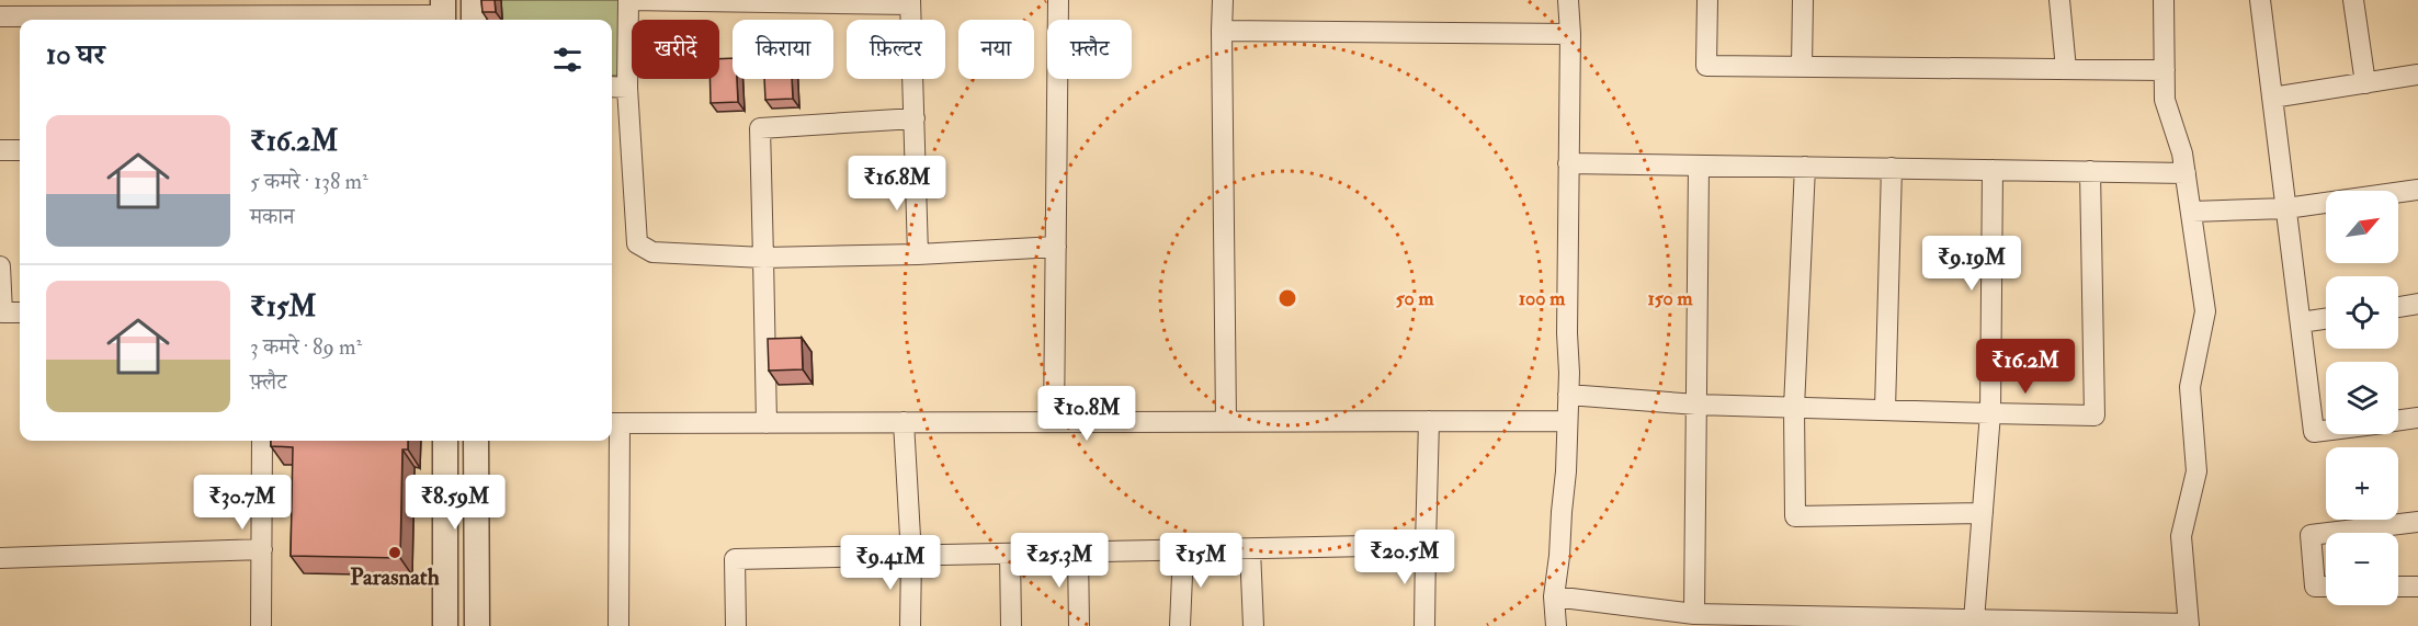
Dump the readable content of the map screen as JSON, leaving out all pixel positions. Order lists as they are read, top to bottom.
{
  "places": ["Parasnath"],
  "north": "top right",
  "page": {
    "chip": [
      "खरीदें",
      "किराया",
      "फ़िल्टर",
      "नया",
      "फ़्लैट"
    ],
    "heading": "10 घर",
    "list": [
      {
        "name": "₹16.2M",
        "note": "5 कमरे · 138 m² · मकान"
      },
      {
        "name": "₹15M",
        "note": "3 कमरे · 89 m² · फ़्लैट"
      }
    ],
    "price": [
      "₹16.8M",
      "₹9.19M",
      "₹16.2M",
      "₹10.8M",
      "₹30.7M",
      "₹8.59M",
      "₹20.5M",
      "₹25.3M",
      "₹15M",
      "₹9.41M"
    ],
    "map_buttons": ["+", "−"]
  },
  "rings": ["50 m", "100 m", "150 m"]
}
